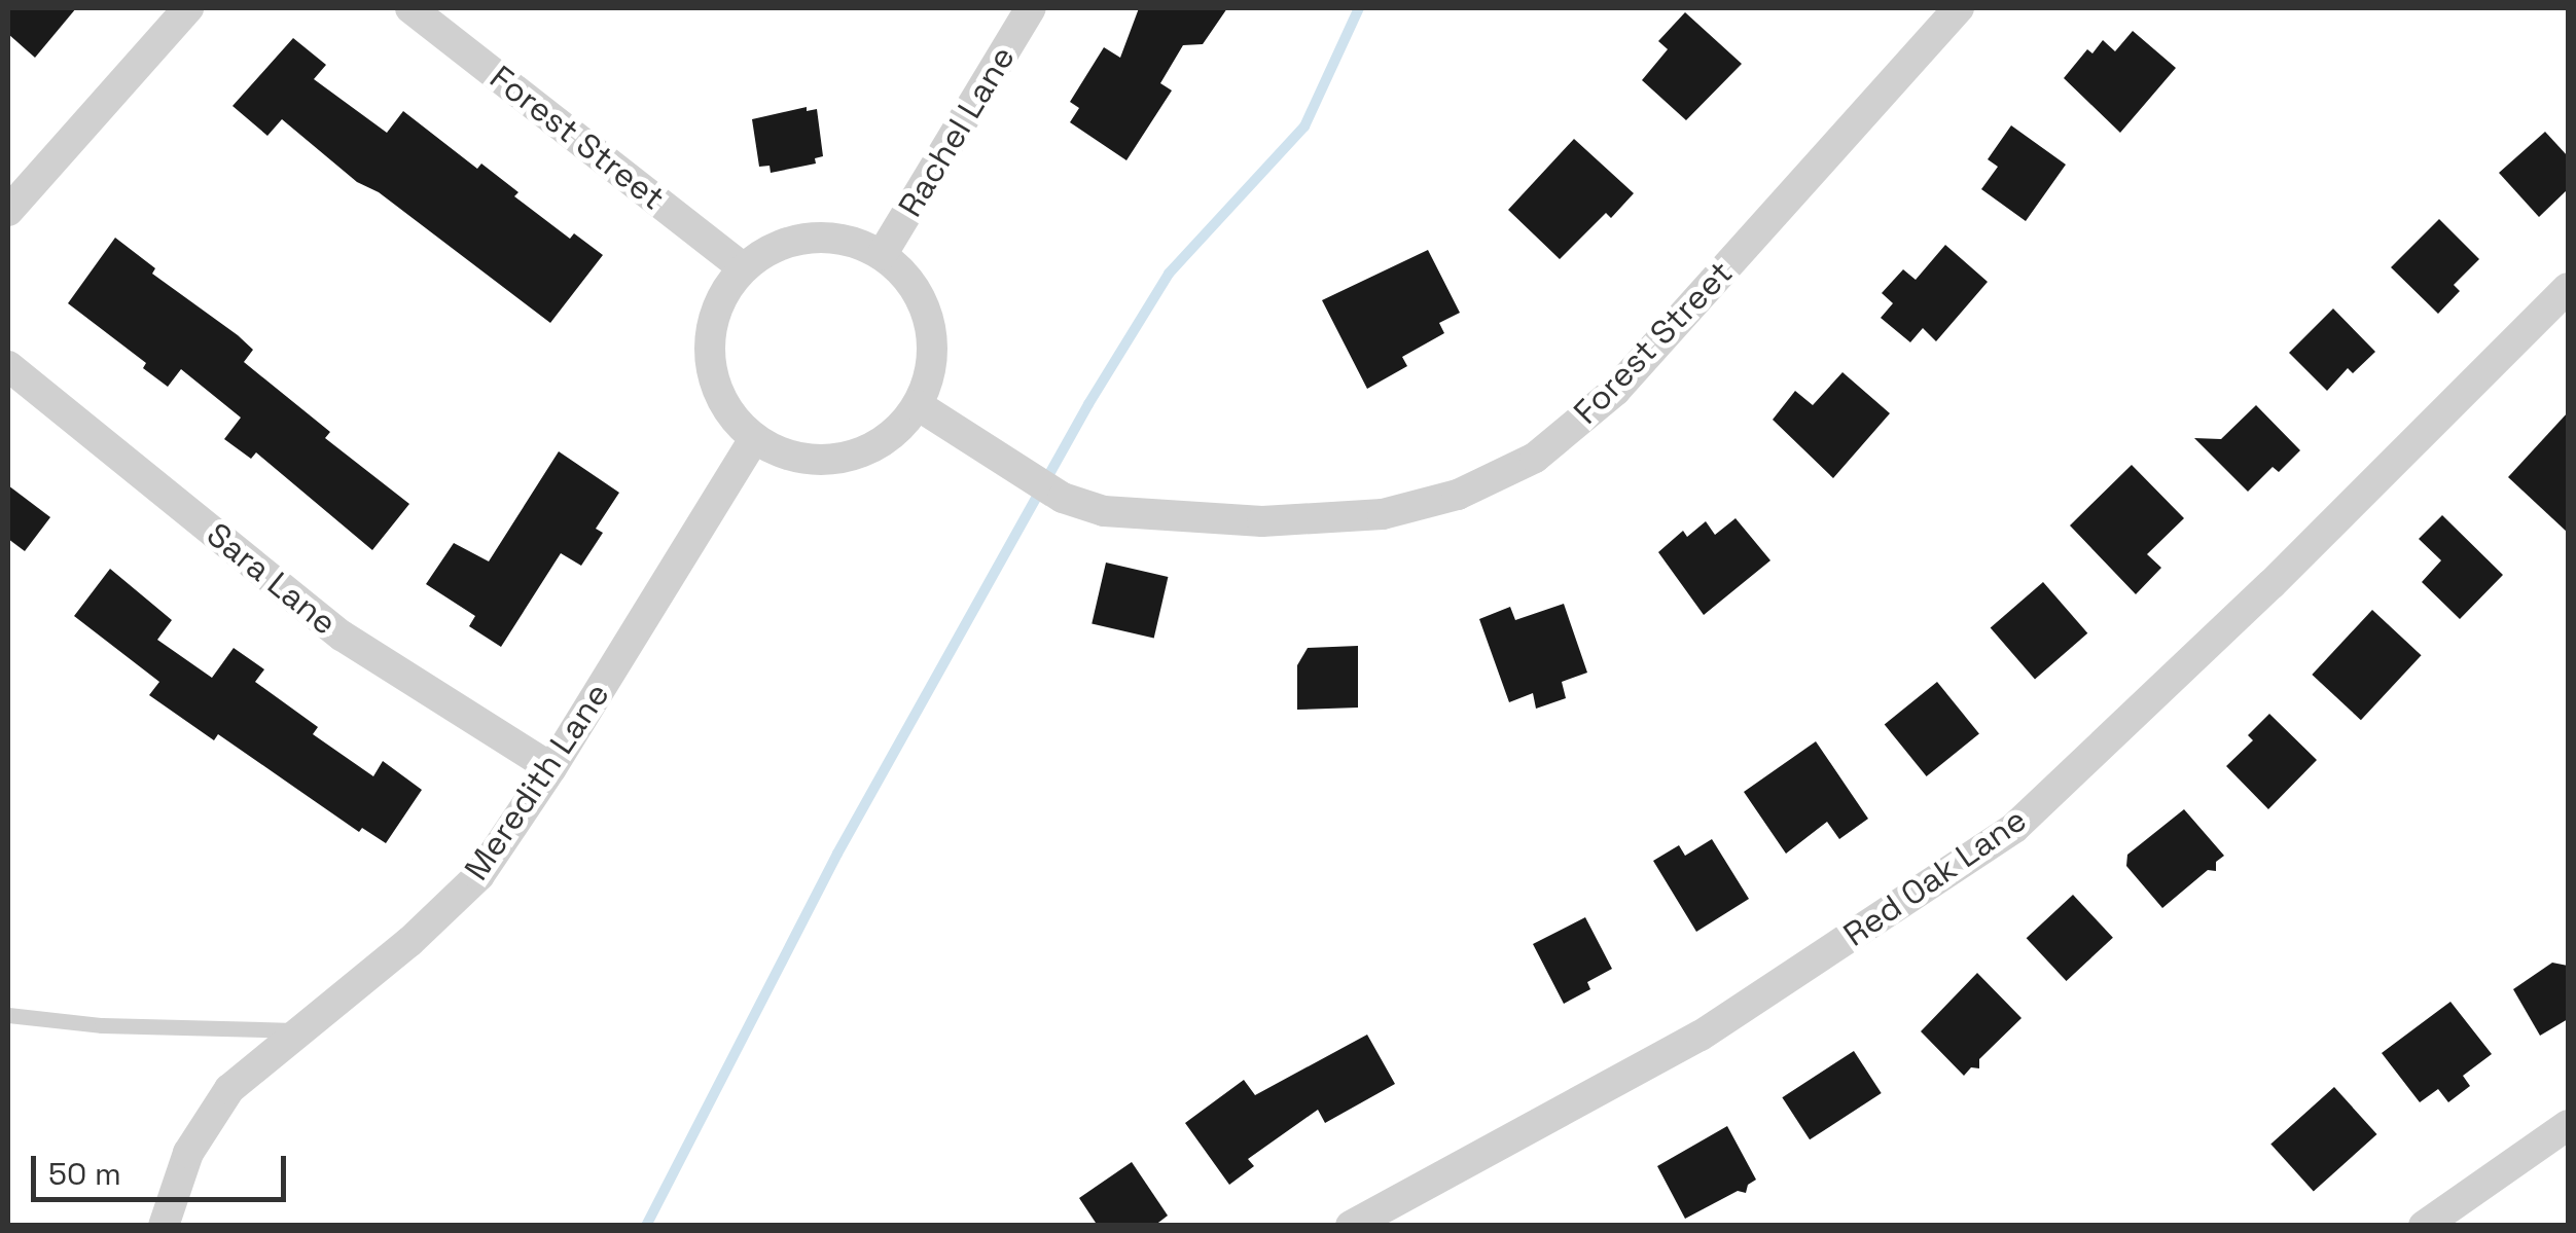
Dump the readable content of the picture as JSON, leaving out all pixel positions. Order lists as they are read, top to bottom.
{
  "streets": {
    "street": [
      "Rachel Lane",
      "Forest Street",
      "Sara Lane",
      "Meredith Lane",
      "Red Oak Lane"
    ]
  },
  "crossings": [
    ["Rachel Lane", "Forest Street"],
    ["Rachel Lane", "Meredith Lane"],
    ["Forest Street", "Meredith Lane"],
    ["Sara Lane", "Meredith Lane"]
  ],
  "scale_bar": "50 m"
}
